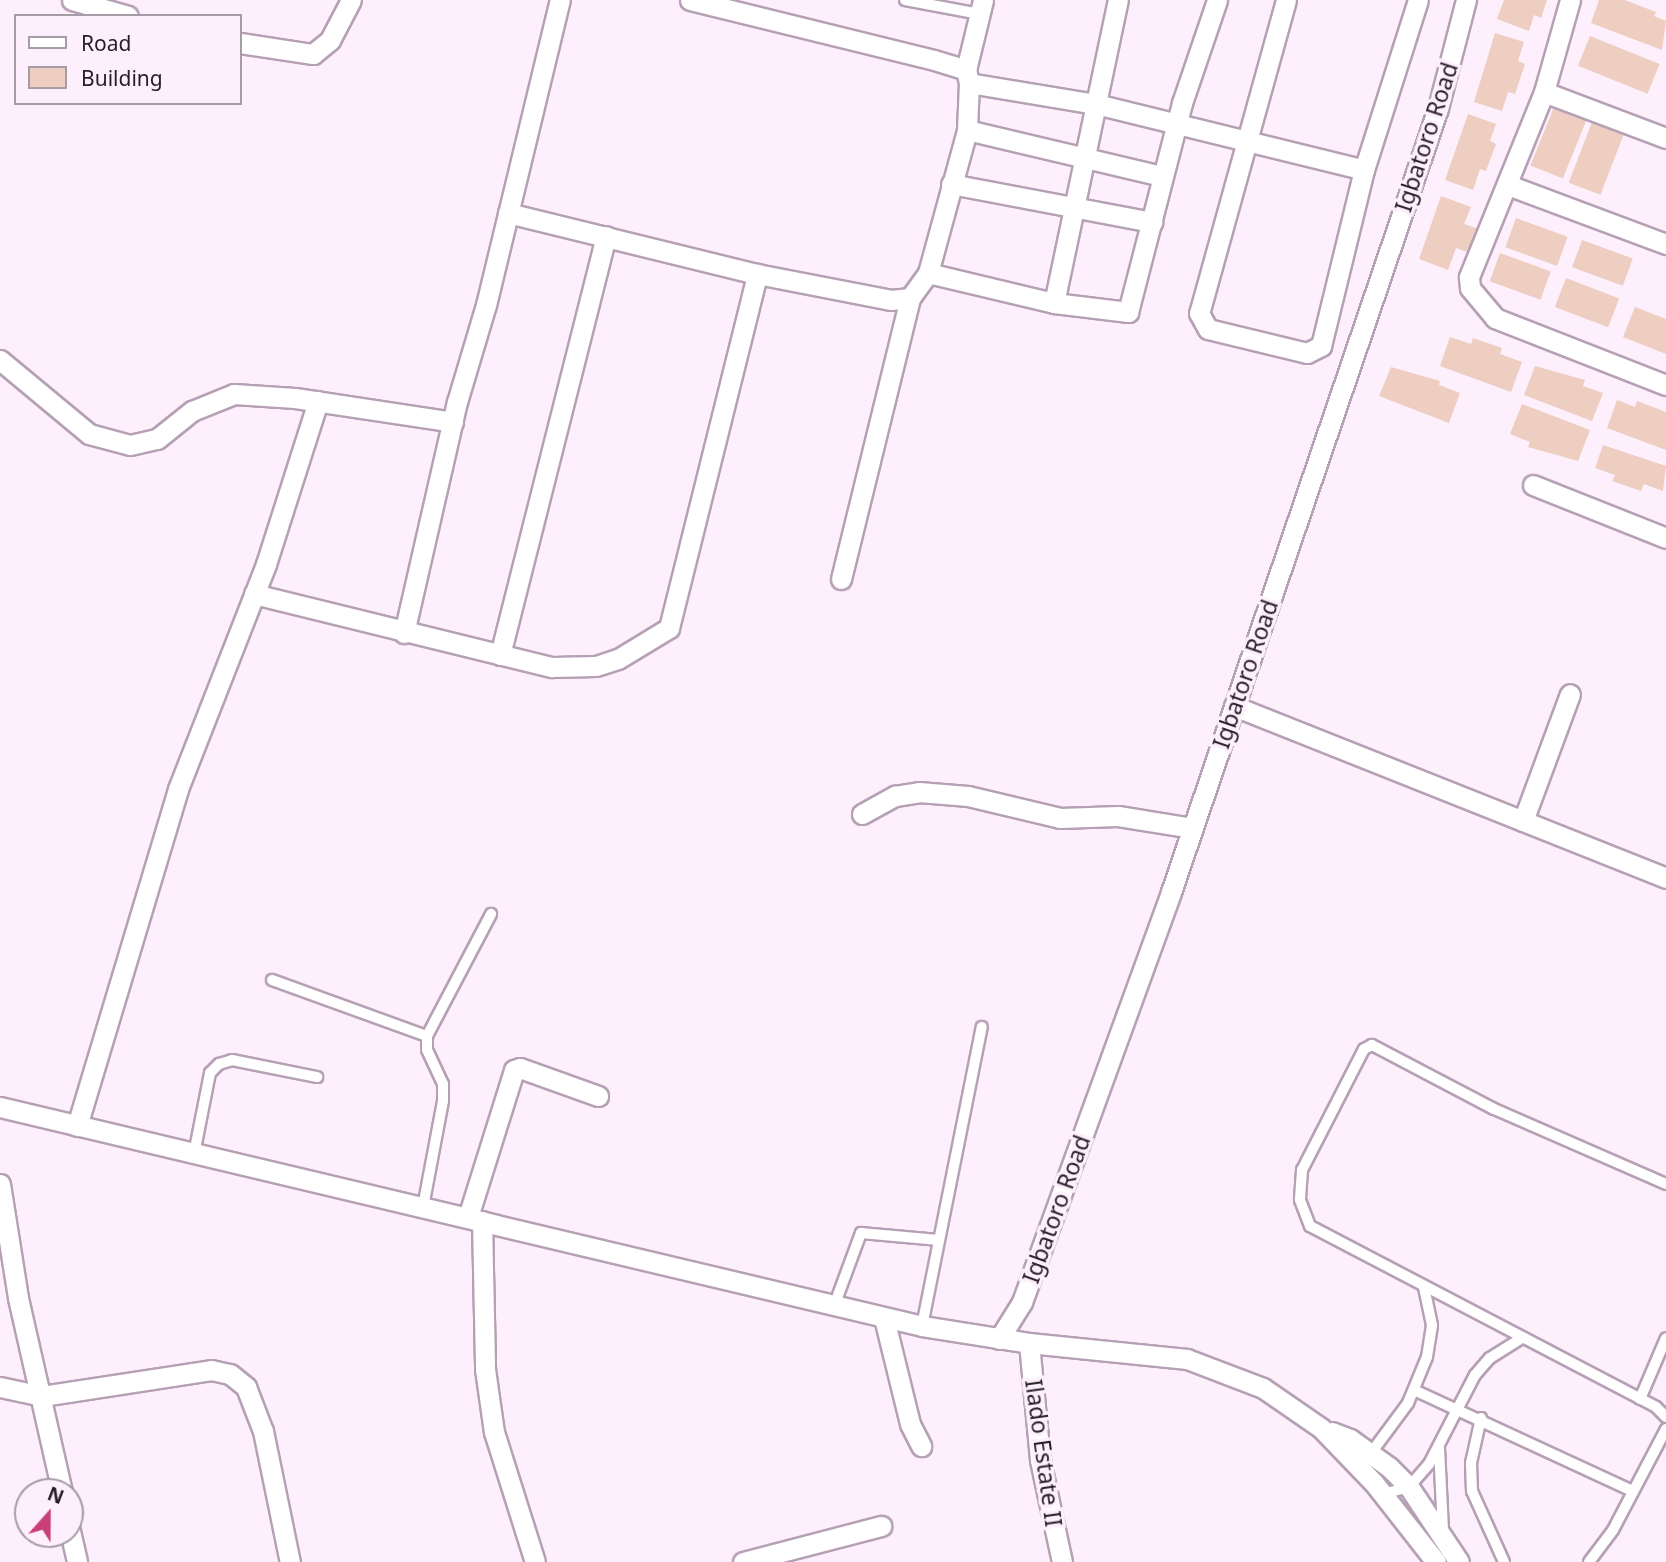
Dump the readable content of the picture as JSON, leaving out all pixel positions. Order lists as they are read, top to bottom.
{
  "streets": {
    "street": ["Igbatoro Road", "Ilado Estate II"]
  },
  "legend": ["Road", "Building"],
  "north": "top"
}
